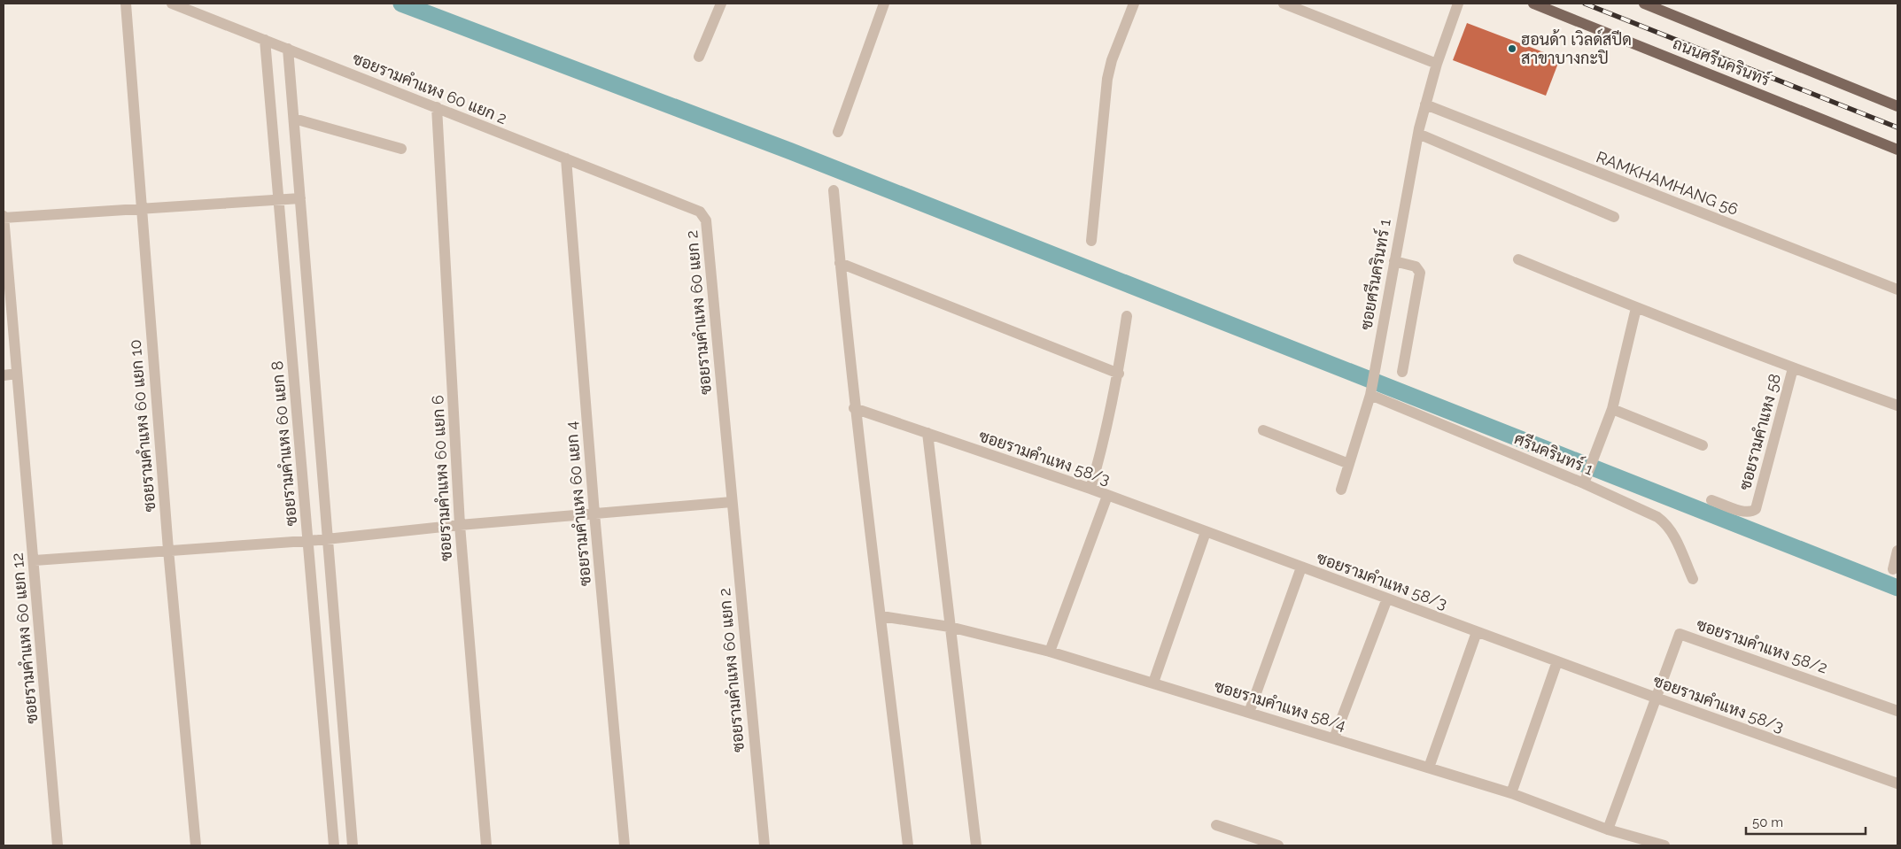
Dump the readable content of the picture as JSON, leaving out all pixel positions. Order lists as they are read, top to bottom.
{
  "streets": {
    "main road": ["ถนนศรีนครินทร์"],
    "street": [
      "ซอยรามคำแหง 60 แยก 2",
      "RAMKHAMHANG 56",
      "ซอยศรีนครินทร์ 1",
      "ซอยรามคำแหง 60 แยก 10",
      "ซอยรามคำแหง 58",
      "ซอยรามคำแหง 60 แยก 8",
      "ศรีนครินทร์ 1",
      "ซอยรามคำแหง 58/3",
      "ซอยรามคำแหง 60 แยก 6",
      "ซอยรามคำแหง 60 แยก 4",
      "ซอยรามคำแหง 60 แยก 12",
      "ซอยรามคำแหง 58/2",
      "ซอยรามคำแหง 58/4"
    ]
  },
  "crossings": [
    ["ซอยรามคำแหง 60 แยก 2", "ซอยรามคำแหง 60 แยก 8"],
    ["ซอยรามคำแหง 60 แยก 2", "ซอยรามคำแหง 60 แยก 6"],
    ["ซอยรามคำแหง 60 แยก 2", "ซอยรามคำแหง 60 แยก 4"],
    ["RAMKHAMHANG 56", "ซอยศรีนครินทร์ 1"],
    ["ซอยศรีนครินทร์ 1", "ศรีนครินทร์ 1"],
    ["ซอยรามคำแหง 58/3", "ซอยรามคำแหง 58/2"]
  ],
  "places": ["ฮอนด้า เวิลด์สปีด สาขาบางกะปิ"],
  "scale_bar": "50 m"
}
